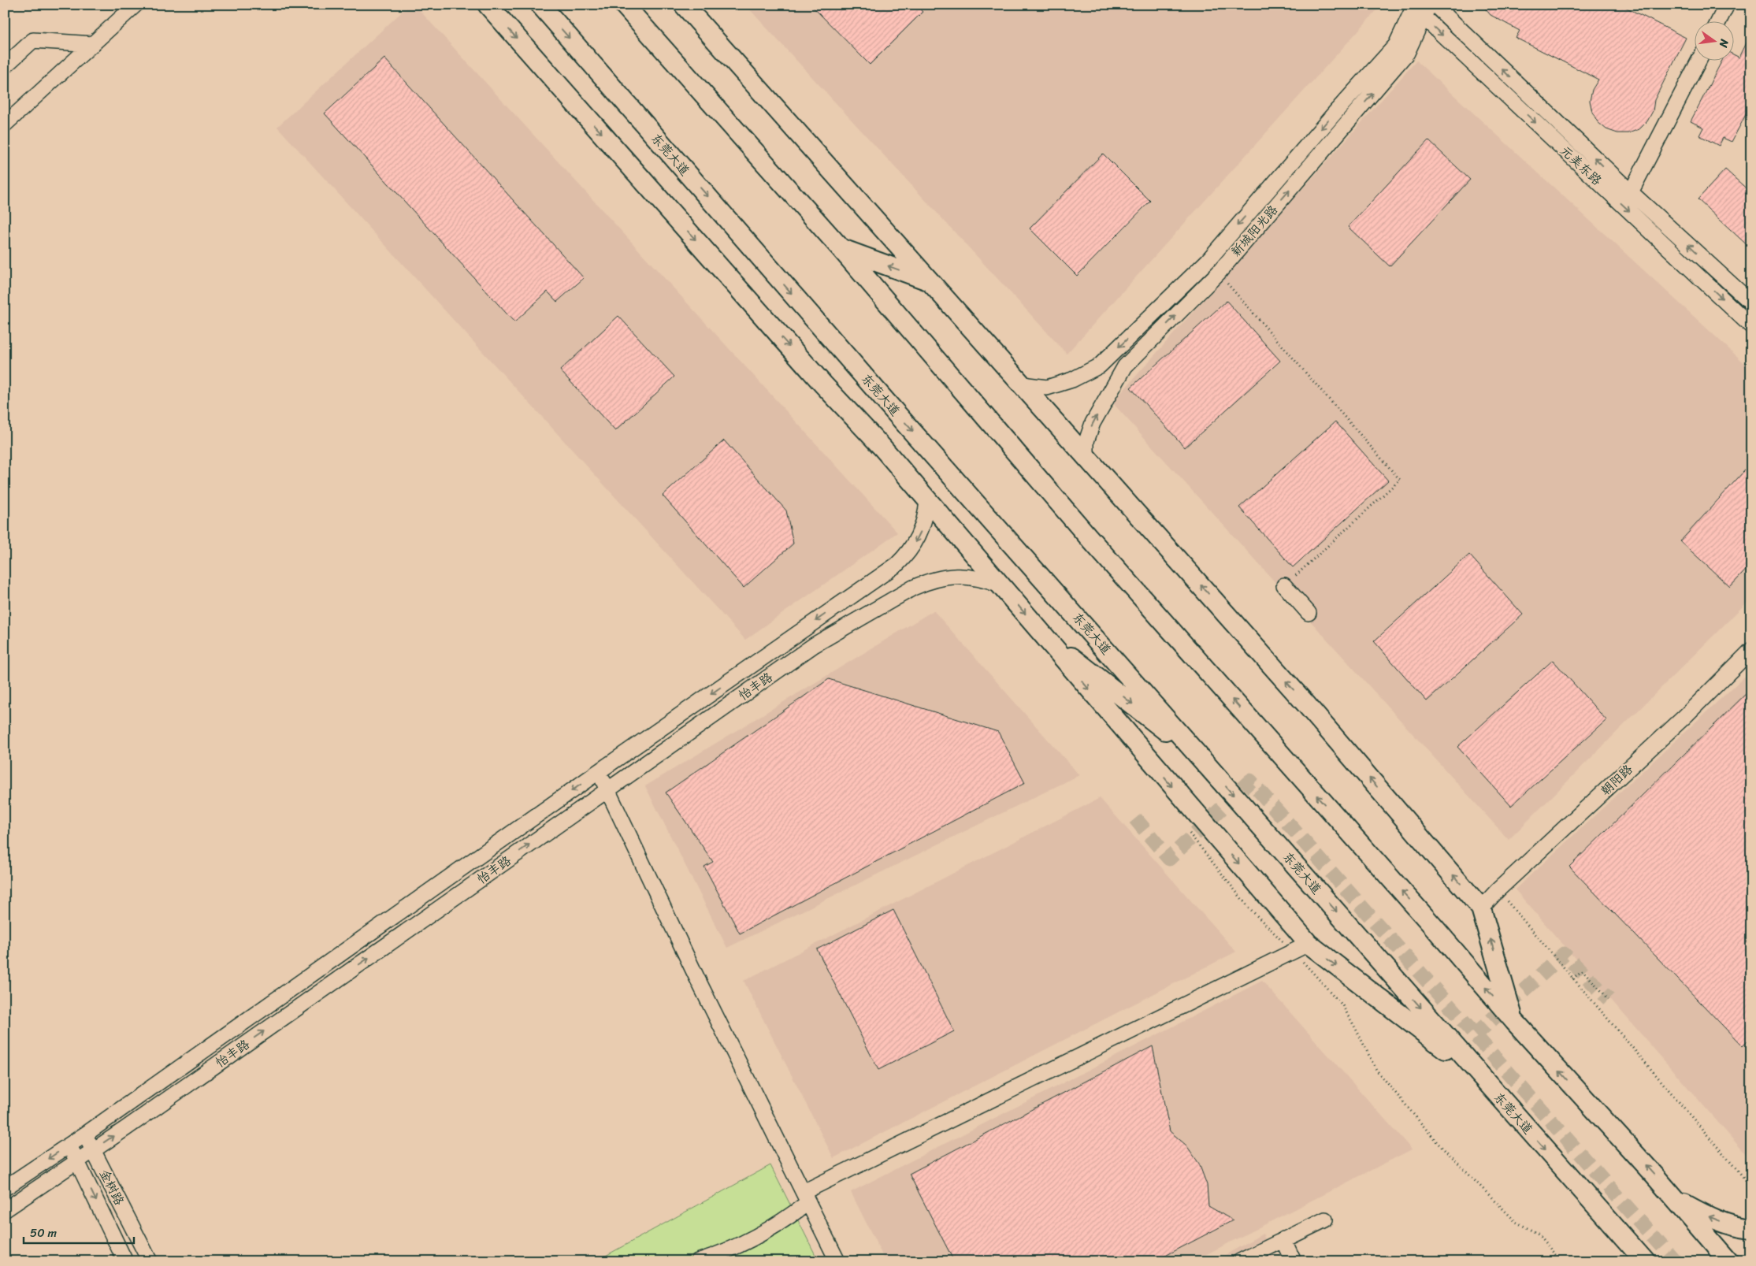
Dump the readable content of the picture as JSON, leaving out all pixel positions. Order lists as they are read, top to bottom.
{
  "streets": {
    "main road": ["东莞大道"],
    "street": [
      "元美东路",
      "新城阳光路",
      "怡丰路",
      "朝阳路",
      "金树路"
    ]
  },
  "crossings": [
    ["元美东路", "新城阳光路"],
    ["怡丰路", "金树路"]
  ],
  "scale_bar": "50 m",
  "north": "right"
}
